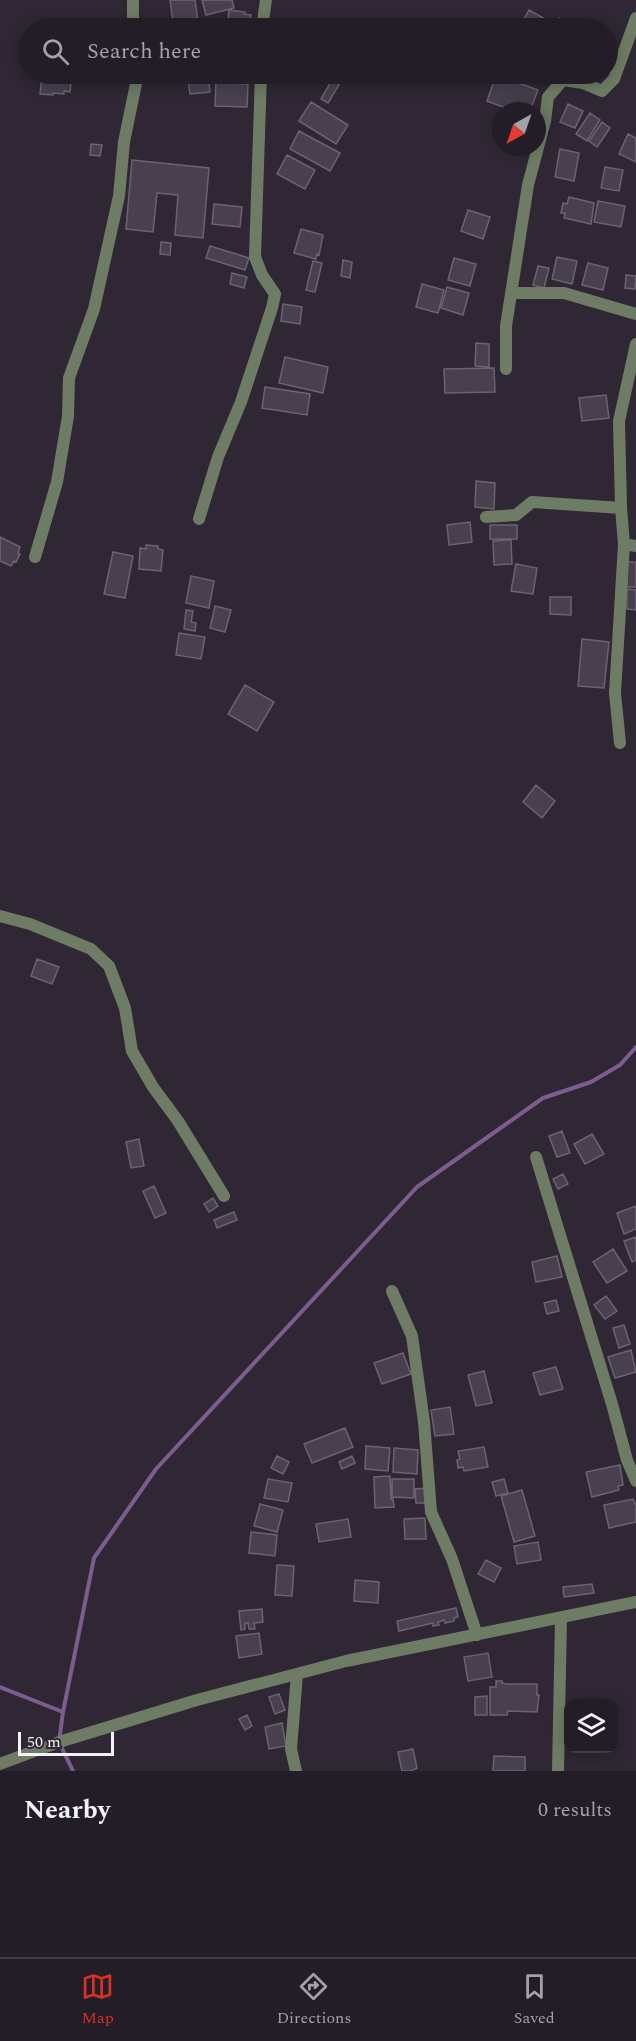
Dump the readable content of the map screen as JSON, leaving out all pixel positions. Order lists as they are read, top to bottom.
{
  "scale_bar": "50 m",
  "north": "bottom left",
  "page": {
    "search": "Search here",
    "scale": "50 m",
    "heading": ["Nearby", "0 results"],
    "nav": ["Map", "Directions", "Saved"]
  }
}
